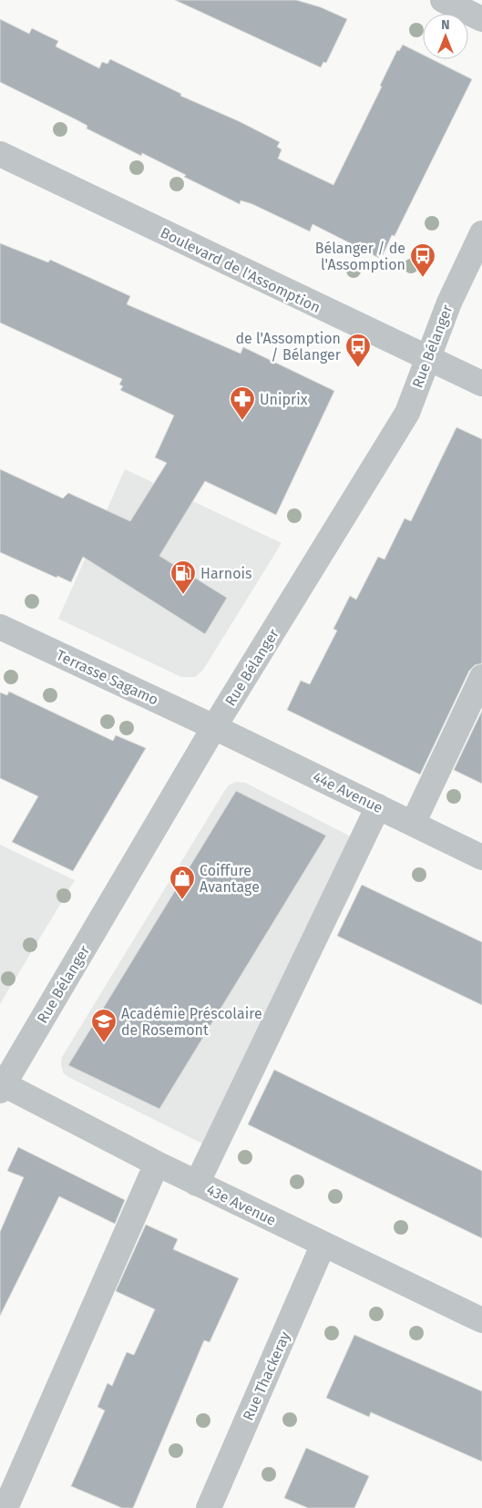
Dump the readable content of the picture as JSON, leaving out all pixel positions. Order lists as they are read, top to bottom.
{
  "streets": {
    "street": [
      "Boulevard de l'Assomption",
      "Rue Bélanger",
      "Terrasse Sagamo",
      "44e Avenue",
      "43e Avenue",
      "Rue Thackeray"
    ]
  },
  "crossings": [
    ["Boulevard de l'Assomption", "Rue Bélanger"],
    ["Rue Bélanger", "Terrasse Sagamo"],
    ["Rue Bélanger", "44e Avenue"],
    ["Rue Bélanger", "43e Avenue"],
    ["Terrasse Sagamo", "44e Avenue"],
    ["43e Avenue", "Rue Thackeray"]
  ],
  "places": {
    "bus stop": ["Bélanger / de l'Assomption", "de l'Assomption / Bélanger"],
    "pharmacy": ["Uniprix"],
    "fuel station": ["Harnois"],
    "shop": ["Coiffure Avantage"],
    "school or university": ["Académie Préscolaire de Rosemont"]
  },
  "north": "top"
}
